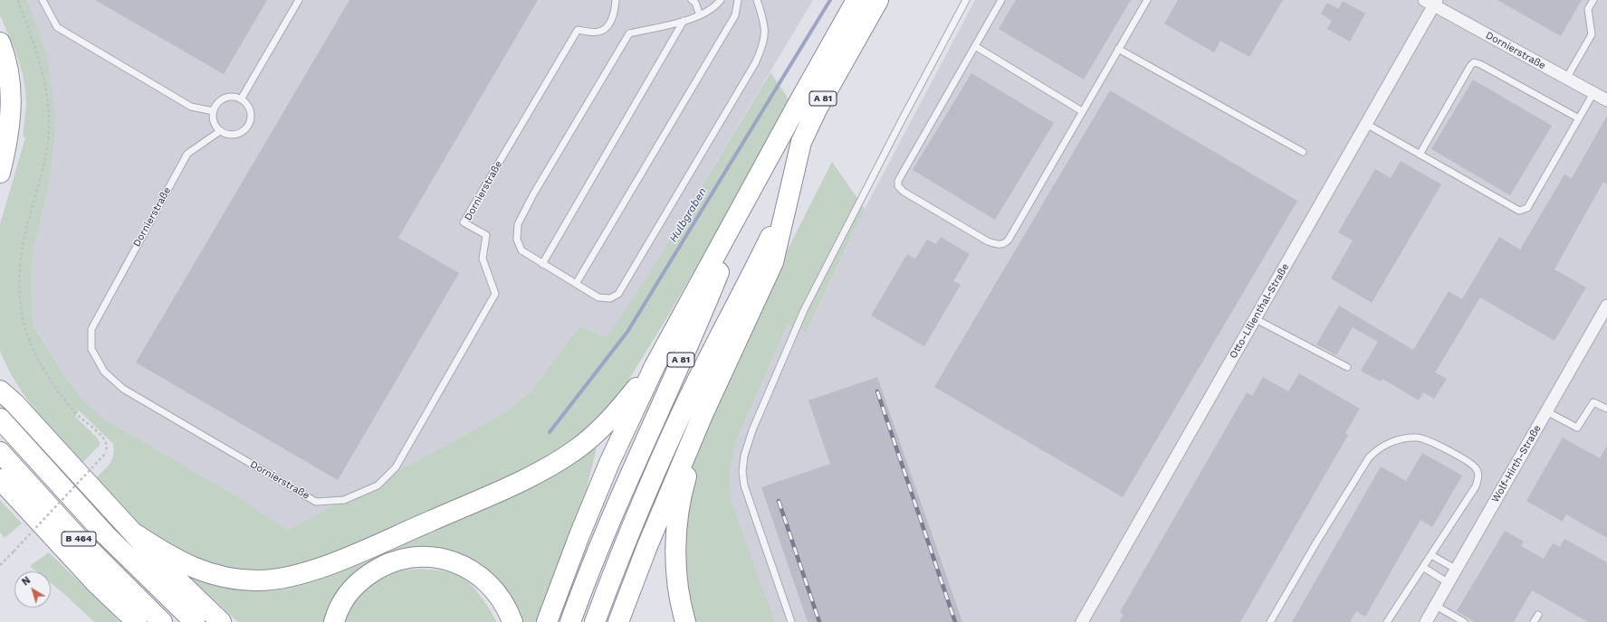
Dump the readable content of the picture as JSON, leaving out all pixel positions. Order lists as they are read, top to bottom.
{
  "streets": {
    "highway": ["A 81", "B 464"],
    "street": ["Dornierstraße", "Otto-Lilienthal-Straße", "Wolf-Hirth-Straße"]
  },
  "crossings": [
    ["Dornierstraße", "Otto-Lilienthal-Straße"]
  ],
  "water": ["Hulbgraben"],
  "north": "top left"
}
